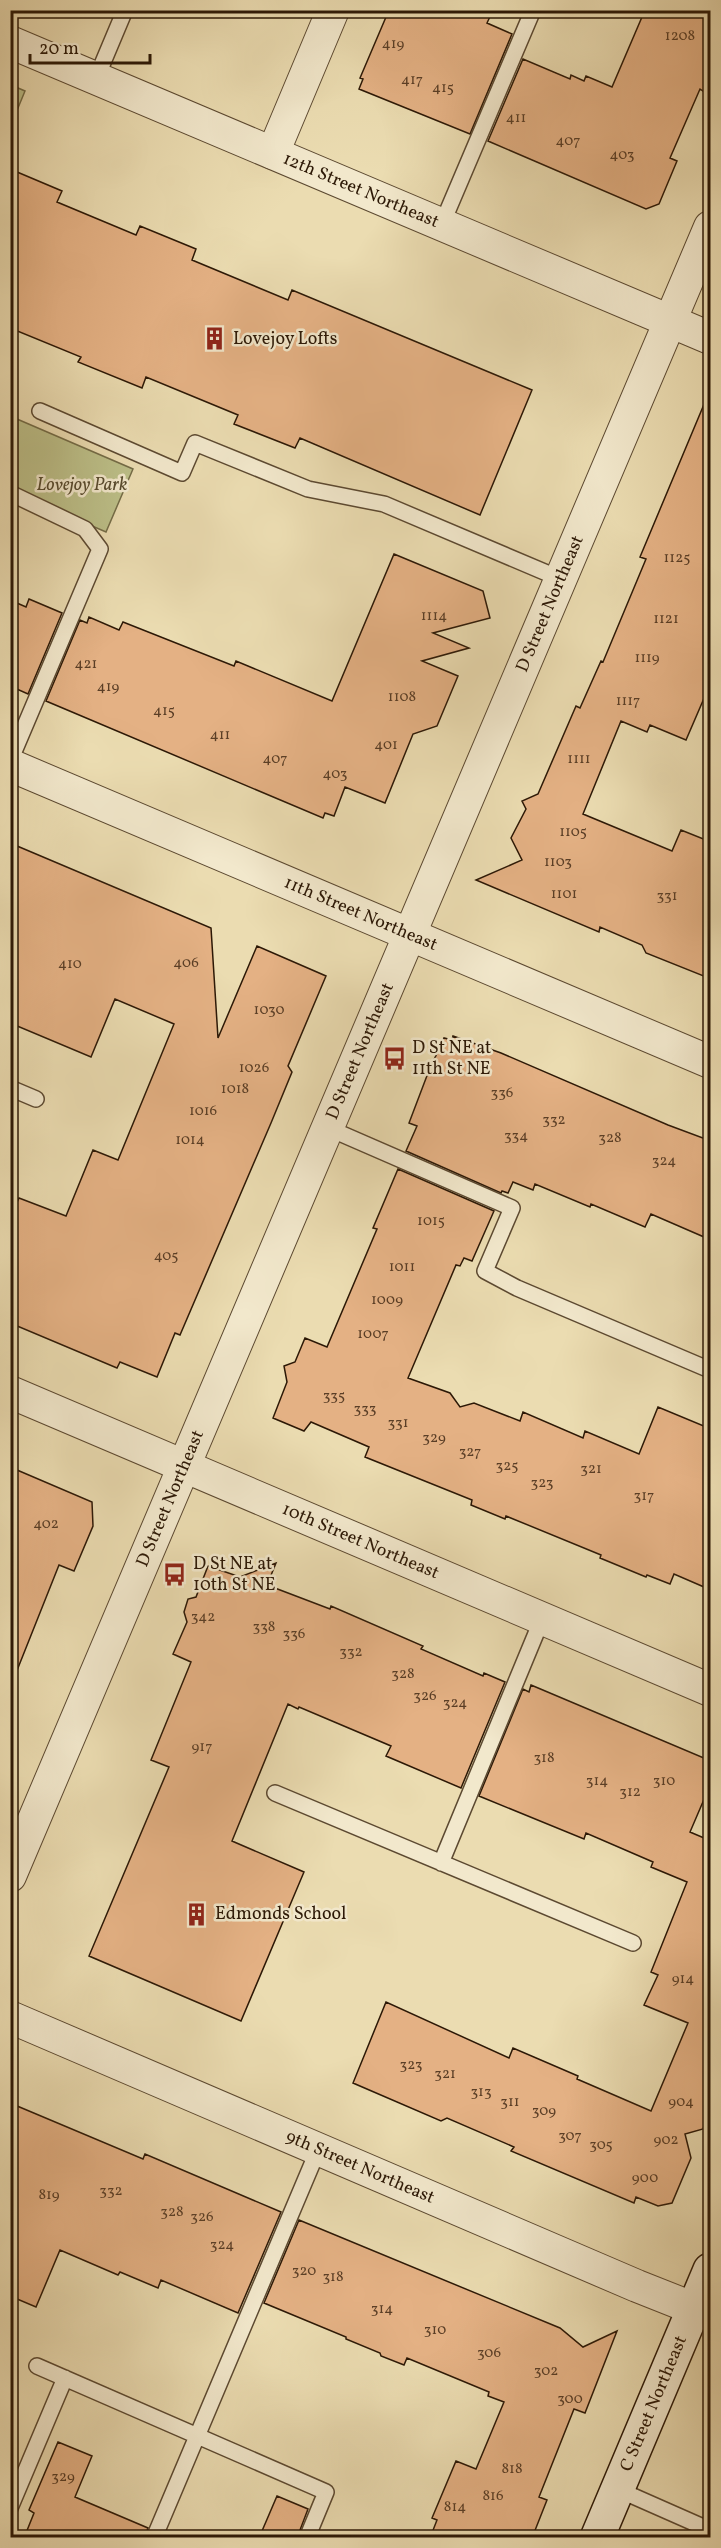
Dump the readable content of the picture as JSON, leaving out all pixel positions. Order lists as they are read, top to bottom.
{
  "streets": {
    "main road": ["C Street Northeast"],
    "street": [
      "12th Street Northeast",
      "D Street Northeast",
      "11th Street Northeast",
      "10th Street Northeast",
      "9th Street Northeast"
    ]
  },
  "crossings": [
    ["12th Street Northeast", "D Street Northeast"],
    ["D Street Northeast", "11th Street Northeast"],
    ["D Street Northeast", "10th Street Northeast"],
    ["9th Street Northeast", "C Street Northeast"]
  ],
  "parks": ["Lovejoy Park"],
  "places": {
    "building": ["Lovejoy Lofts", "Edmonds School"],
    "bus stop": ["D St NE at 11th St NE", "D St NE at 10th St NE"]
  },
  "house_numbers": [
    "1208",
    "419",
    "417",
    "415",
    "411",
    "407",
    "403",
    "1125",
    "1114",
    "1121",
    "1119",
    "421",
    "419",
    "1108",
    "1117",
    "415",
    "411",
    "401",
    "407",
    "1111",
    "403",
    "1105",
    "1103",
    "1101",
    "331",
    "406",
    "410",
    "1030",
    "1026",
    "1018",
    "336",
    "1016",
    "332",
    "334",
    "328",
    "1014",
    "324",
    "1015",
    "405",
    "1011",
    "1009",
    "1007",
    "335",
    "333",
    "331",
    "329",
    "327",
    "325",
    "321",
    "323",
    "317",
    "402",
    "342",
    "338",
    "336",
    "332",
    "328",
    "326",
    "324",
    "917",
    "318",
    "314",
    "310",
    "312",
    "914",
    "323",
    "321",
    "313",
    "311",
    "904",
    "309",
    "307",
    "902",
    "305",
    "900",
    "332",
    "819",
    "328",
    "326",
    "324",
    "320",
    "318",
    "314",
    "310",
    "306",
    "302",
    "300",
    "818",
    "329",
    "816",
    "814"
  ],
  "scale_bar": "20 m"
}
